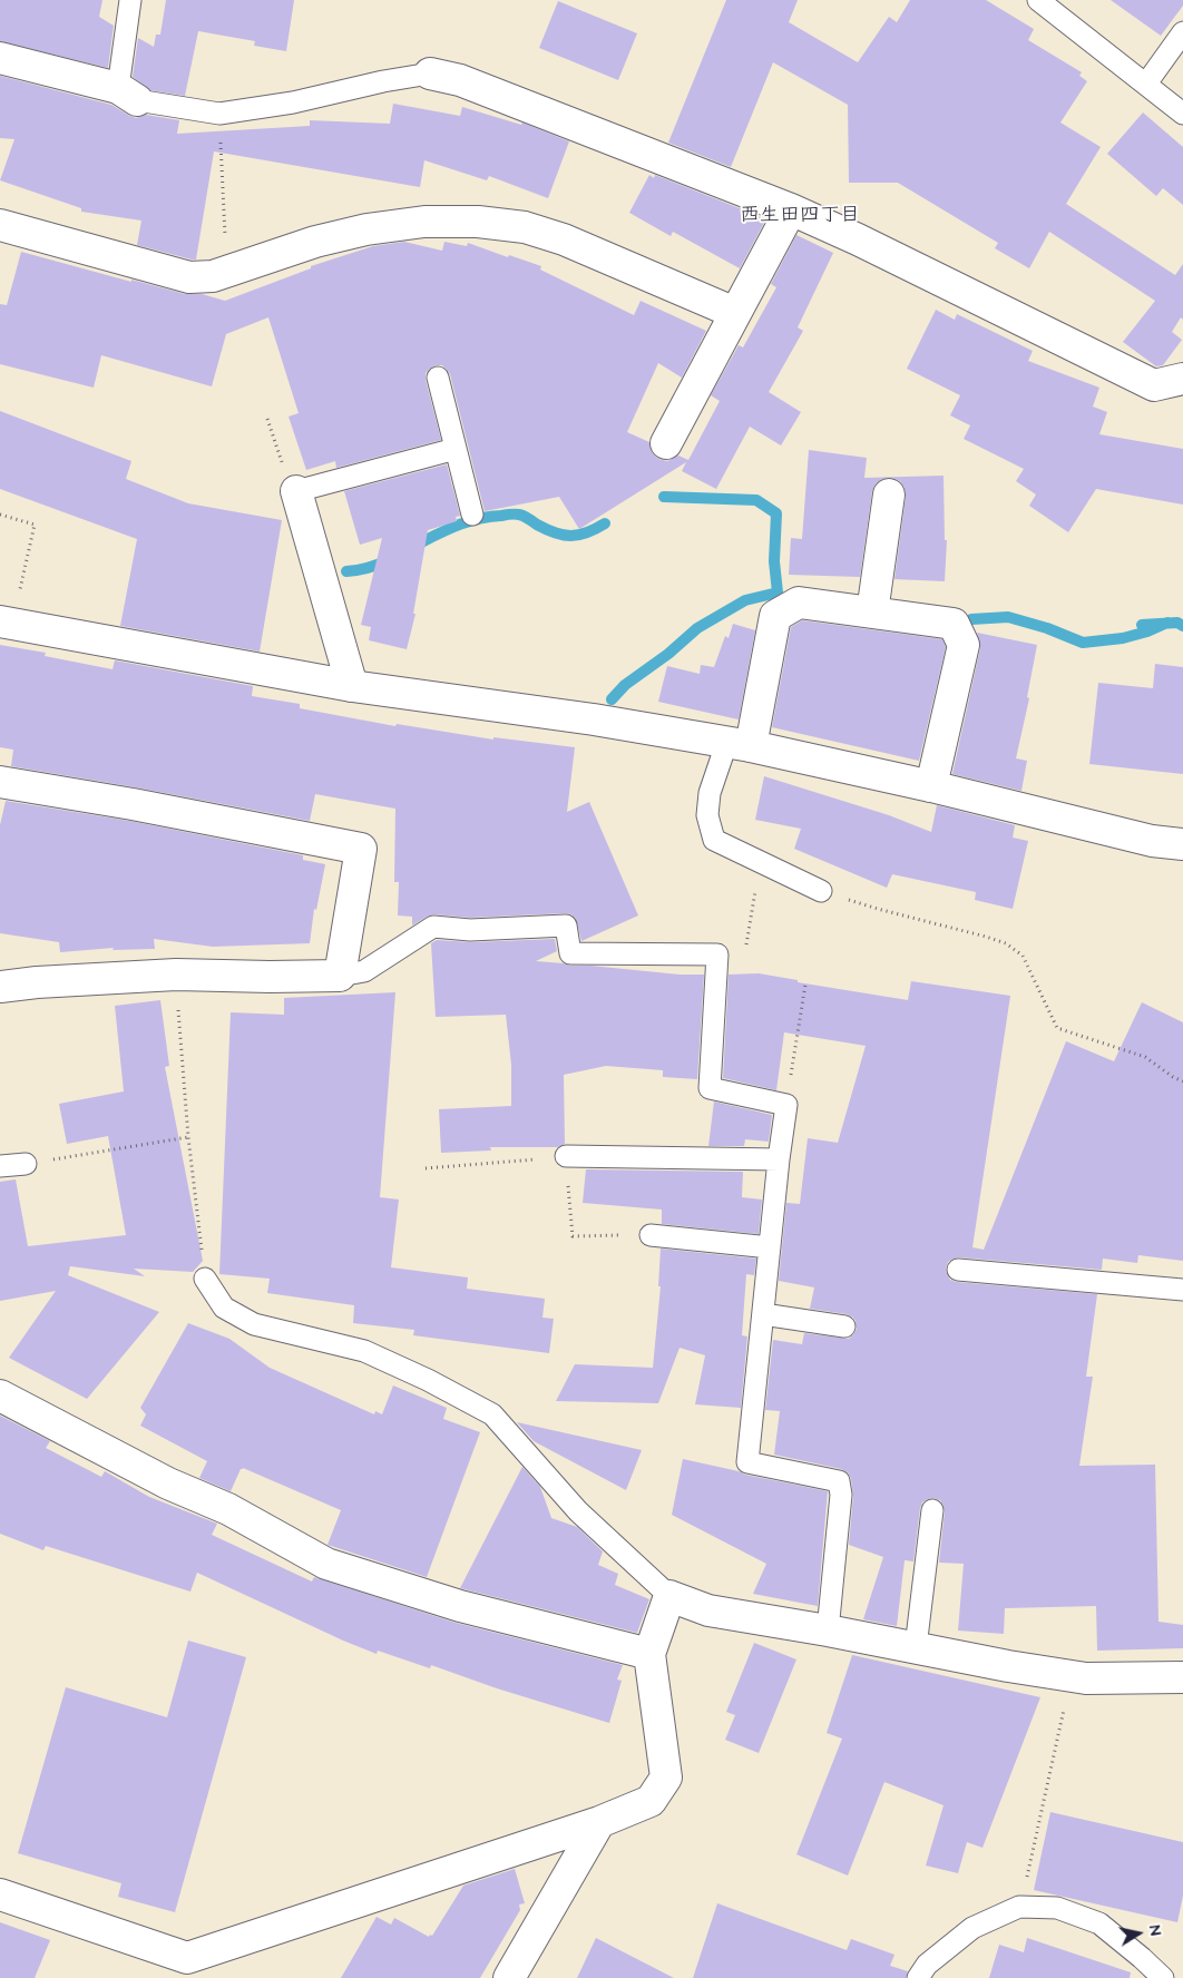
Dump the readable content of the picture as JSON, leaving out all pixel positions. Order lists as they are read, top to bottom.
{
  "districts": ["西生田四丁目"],
  "north": "right"
}
